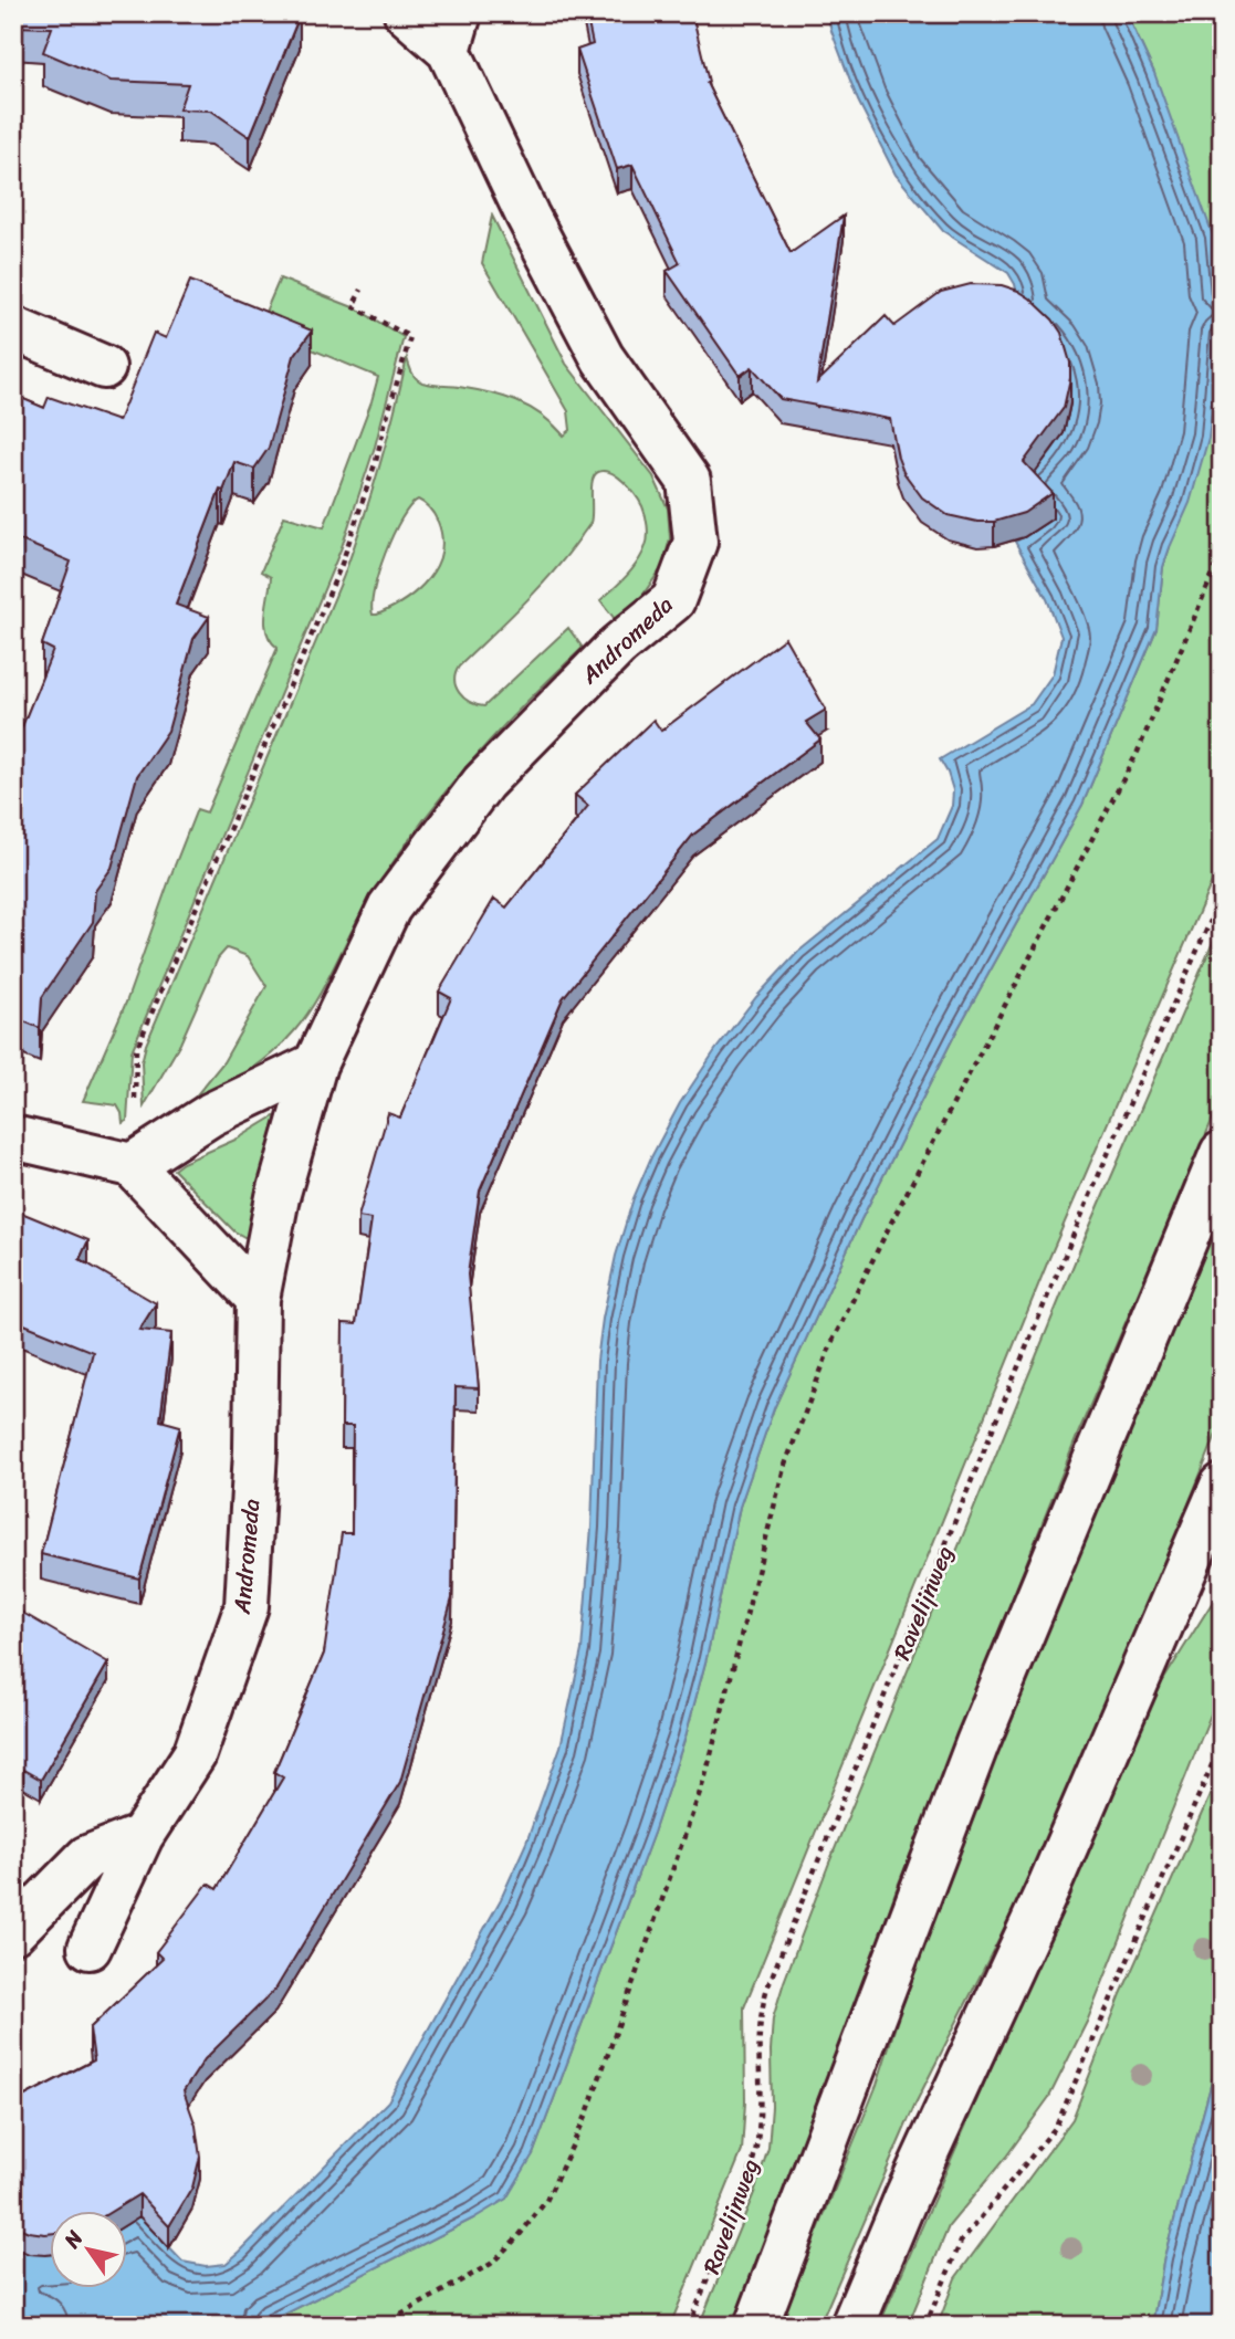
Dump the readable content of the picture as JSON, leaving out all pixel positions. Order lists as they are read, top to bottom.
{
  "streets": {
    "street": ["Andromeda"],
    "path": ["Ravelijnweg"]
  },
  "north": "top left"
}
